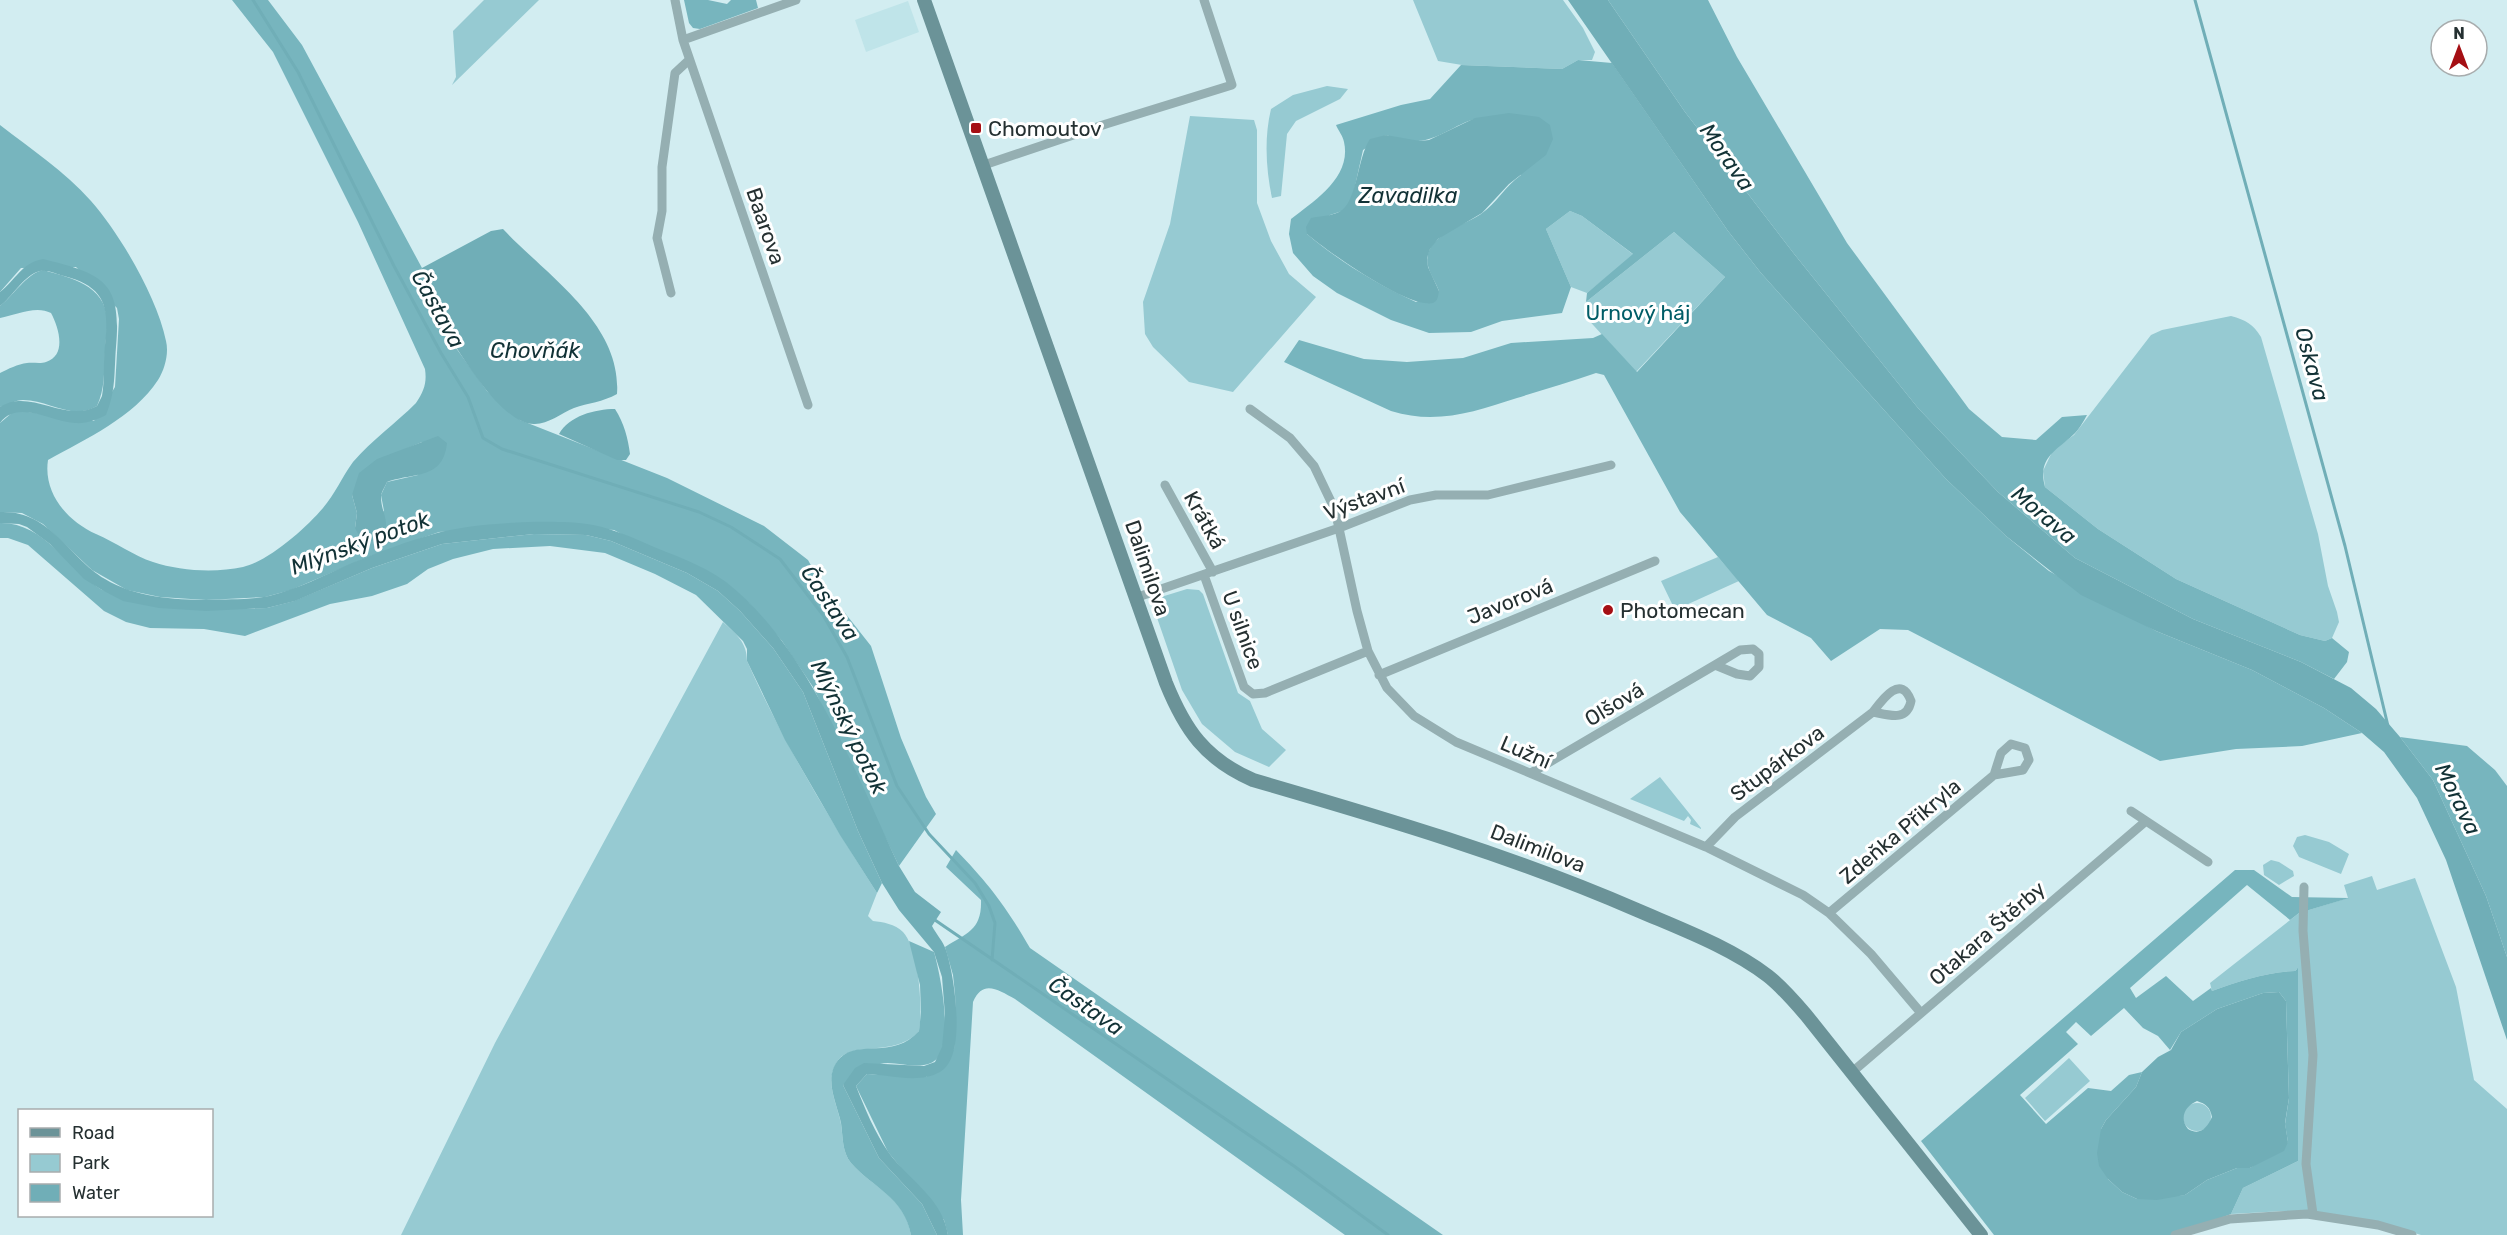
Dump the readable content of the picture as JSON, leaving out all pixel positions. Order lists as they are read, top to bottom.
{
  "streets": {
    "main road": ["Dalimilova"],
    "street": [
      "Baarova",
      "Výstavní",
      "Krátká",
      "Javorová",
      "U silnice",
      "Olšová",
      "Lužní",
      "Stupárkova",
      "Zdeňka Přikryla",
      "Otakara Štěrby"
    ]
  },
  "crossings": [
    ["Výstavní", "Krátká"],
    ["Výstavní", "Dalimilova"],
    ["Výstavní", "U silnice"],
    ["Výstavní", "Lužní"],
    ["Krátká", "U silnice"],
    ["Dalimilova", "Otakara Štěrby"],
    ["Javorová", "Lužní"],
    ["U silnice", "Lužní"],
    ["Olšová", "Lužní"],
    ["Lužní", "Stupárkova"],
    ["Lužní", "Zdeňka Přikryla"],
    ["Lužní", "Otakara Štěrby"]
  ],
  "water": [
    "Morava",
    "Zavadilka",
    "Častava",
    "Chovňák",
    "Oskava",
    "Mlýnský potok"
  ],
  "parks": ["Urnový háj"],
  "places": {
    "transit": ["Chomoutov"],
    "other": ["Photomecan"]
  },
  "legend": ["Road", "Park", "Water"],
  "north": "top"
}
